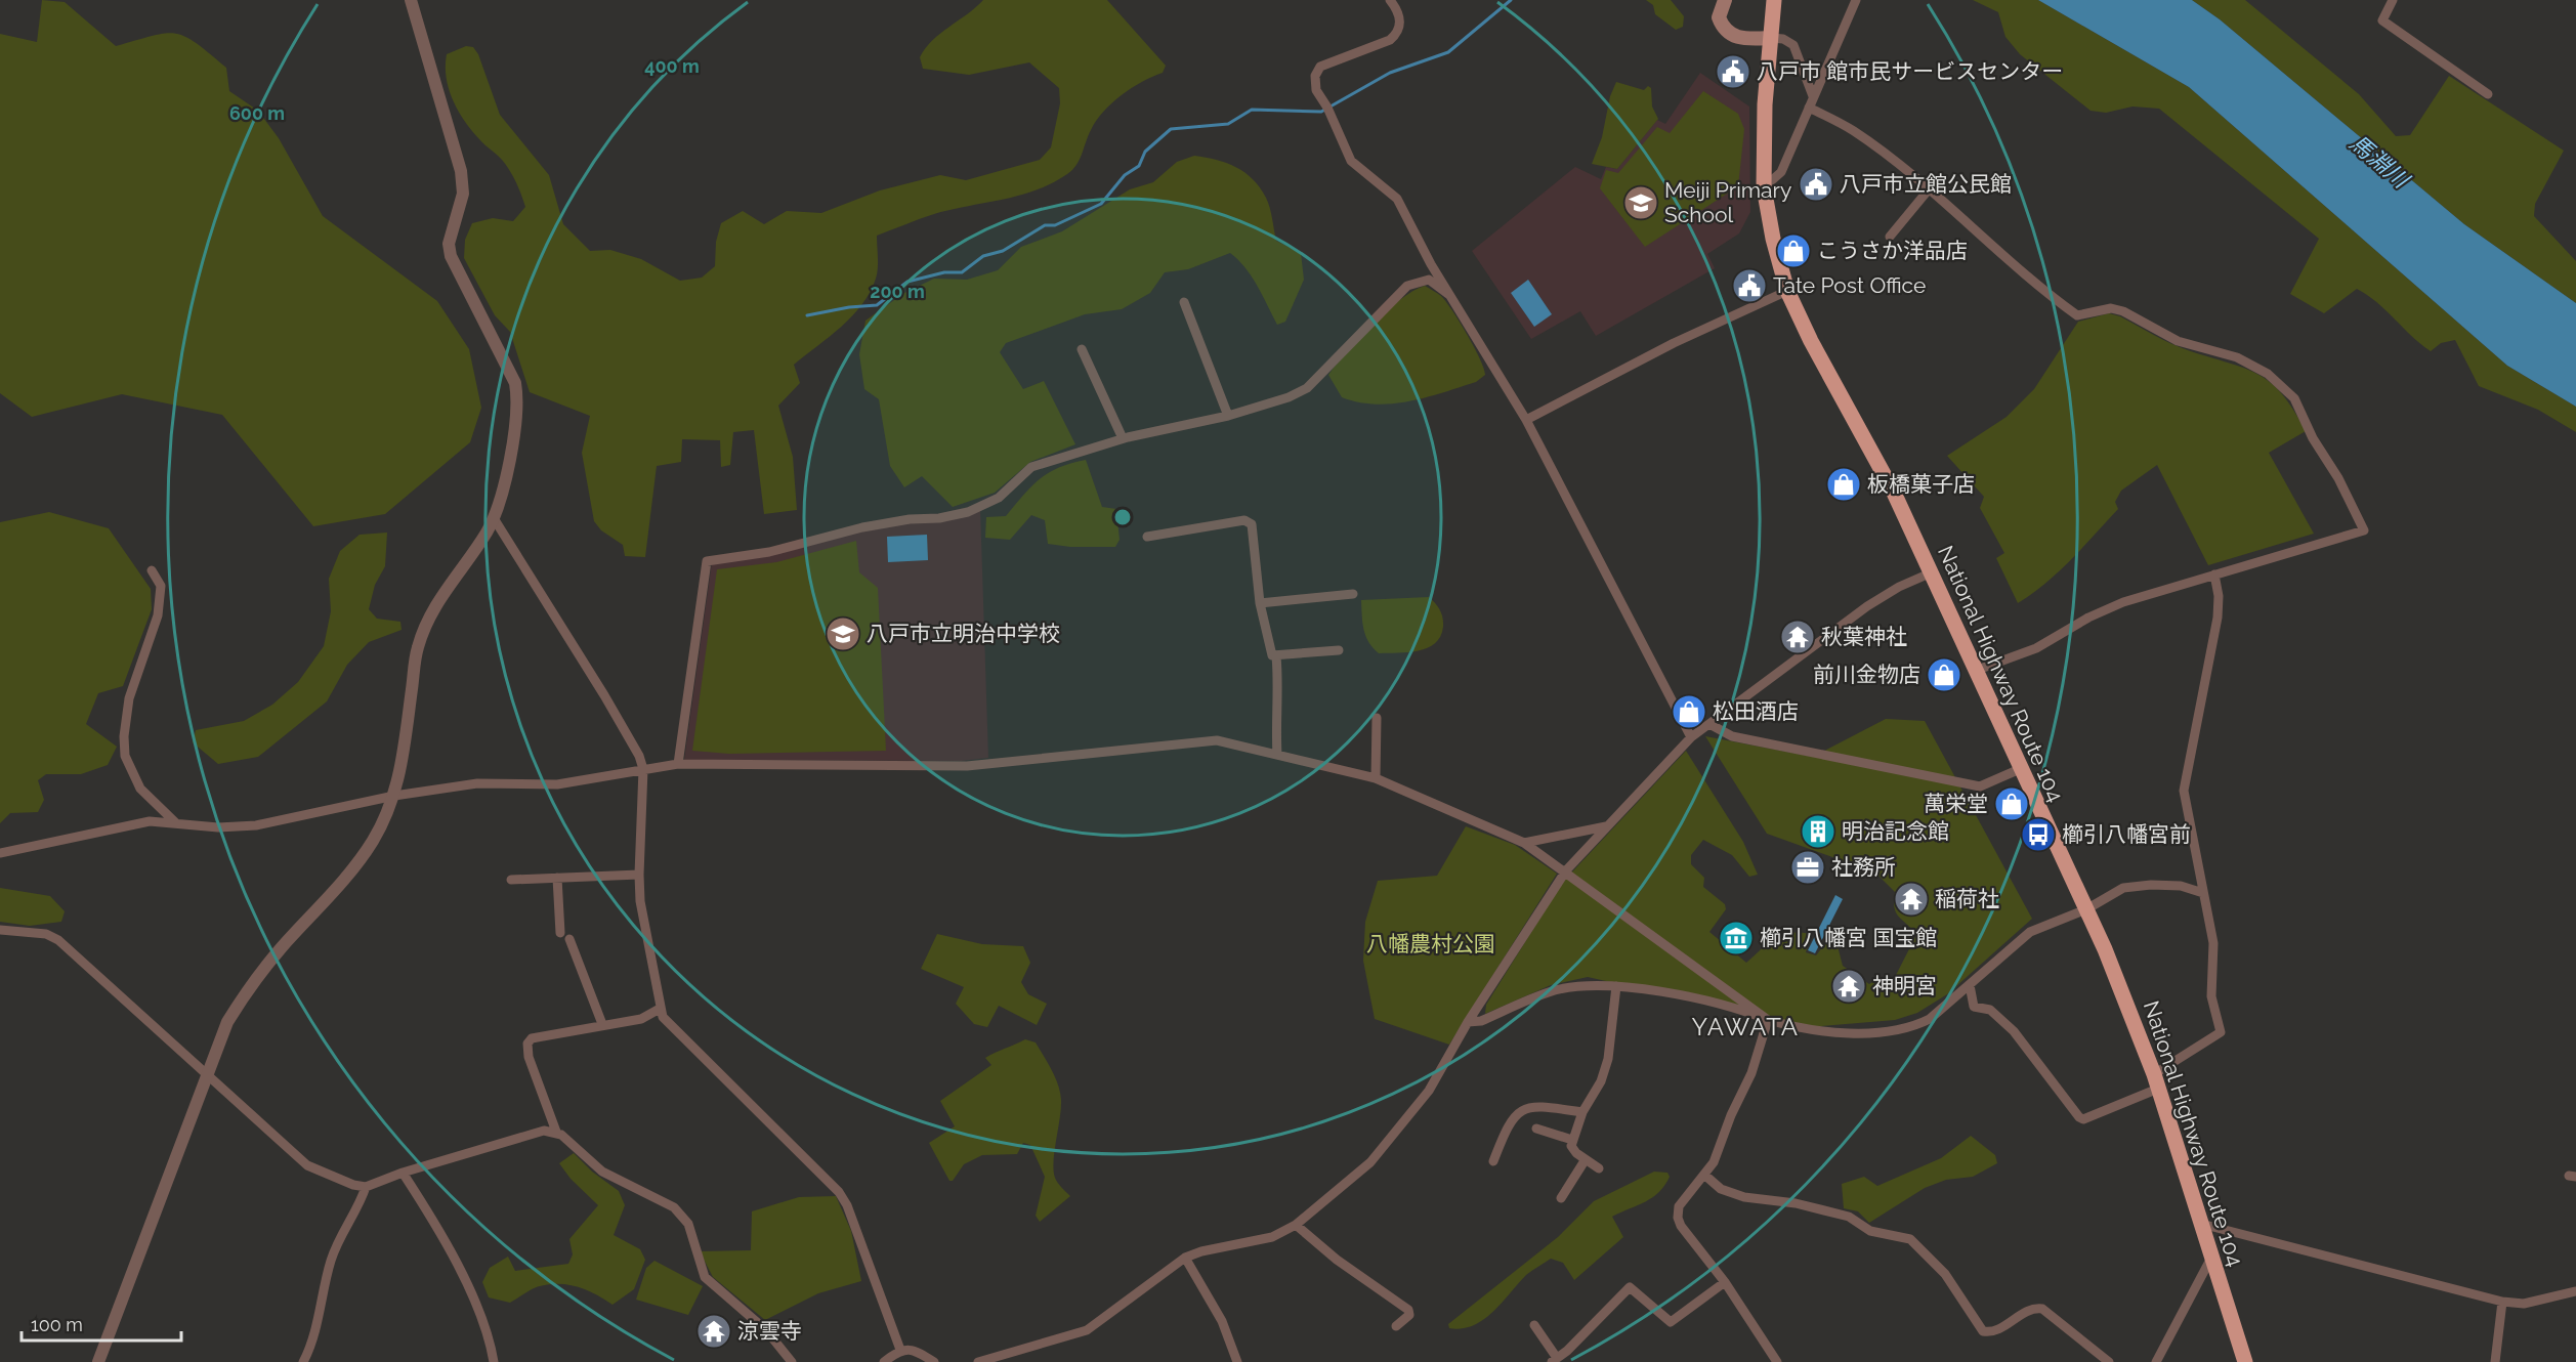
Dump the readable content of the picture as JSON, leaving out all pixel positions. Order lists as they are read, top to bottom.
{
  "streets": {
    "highway": ["National Highway Route 104"]
  },
  "districts": ["YAWATA"],
  "water": ["馬淵川"],
  "parks": ["八幡農村公園"],
  "places": {
    "public building": ["八戸市 館市民サービスセンター", "八戸市立館公民館", "Tate Post Office"],
    "school or university": ["Meiji Primary School", "八戸市立明治中学校"],
    "shop": [
      "こうさか洋品店",
      "板橋菓子店",
      "前川金物店",
      "松田酒店",
      "萬栄堂"
    ],
    "temple": [
      "秋葉神社",
      "稲荷社",
      "神明宮",
      "涼雲寺"
    ],
    "building": ["明治記念館"],
    "bus stop": ["櫛引八幡宮前"],
    "office": ["社務所"],
    "museum": ["櫛引八幡宮 国宝館"]
  },
  "scale_bar": "100 m",
  "rings": ["400 m", "600 m", "200 m"]
}
